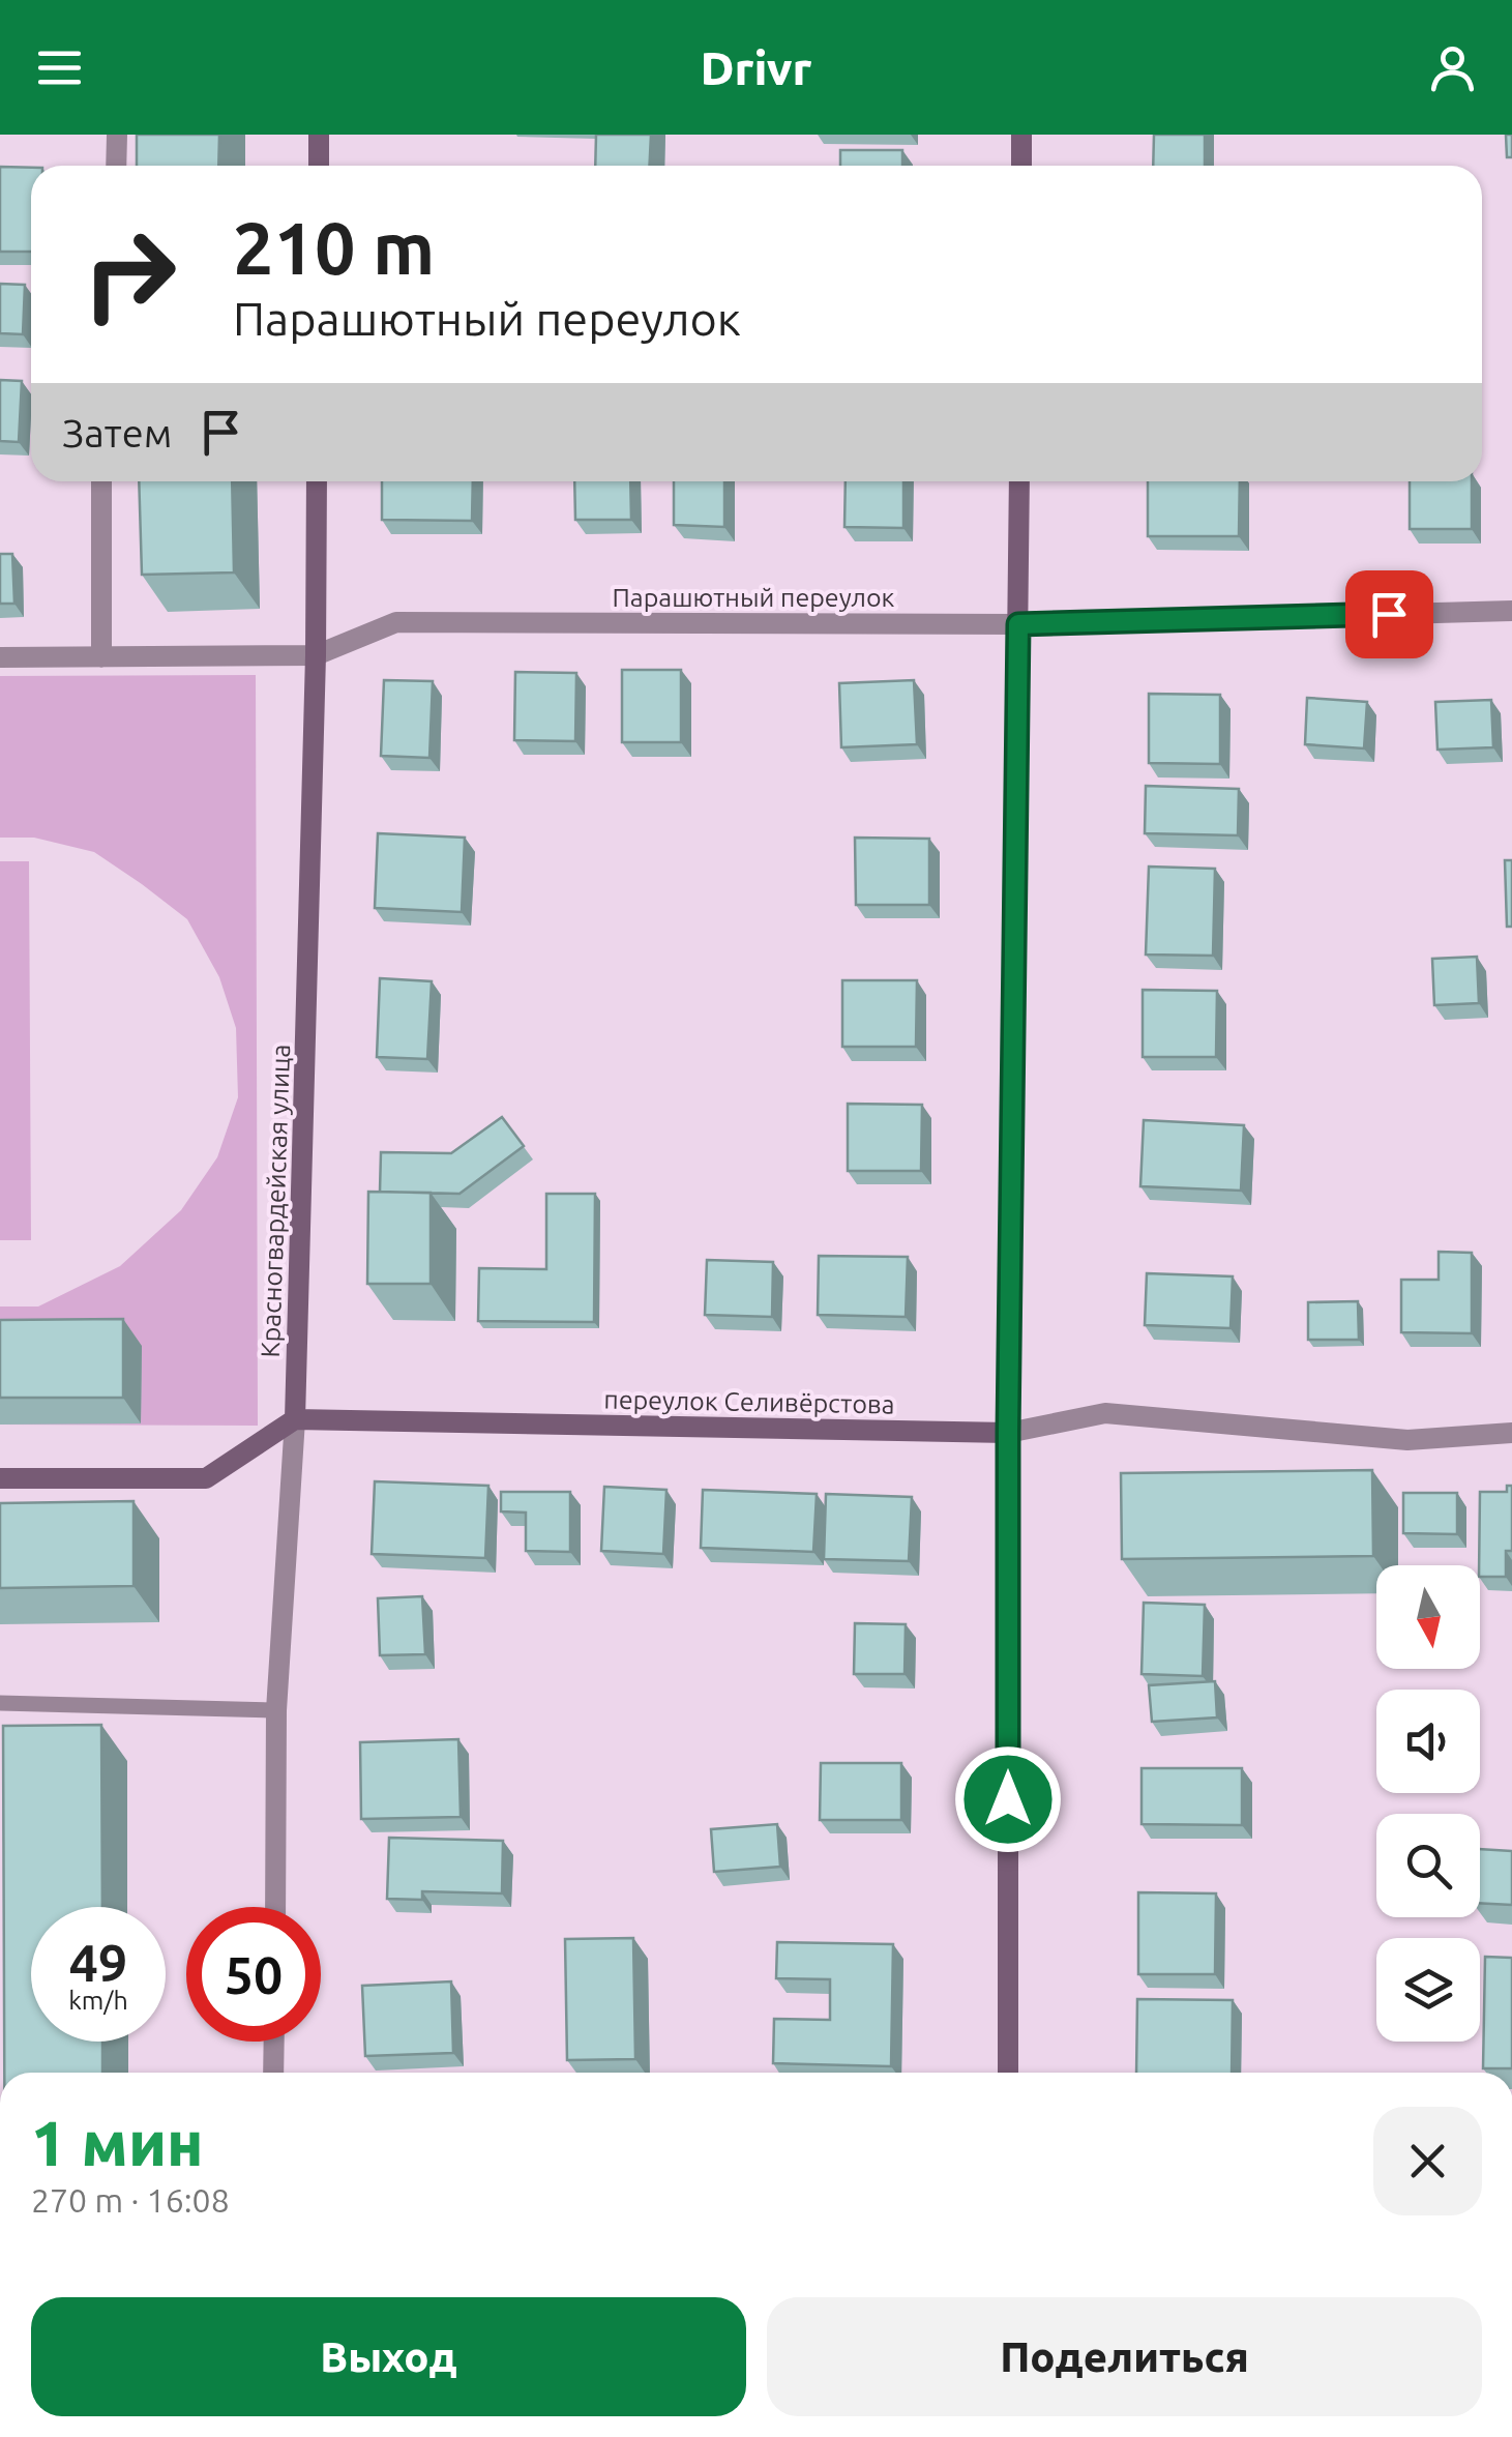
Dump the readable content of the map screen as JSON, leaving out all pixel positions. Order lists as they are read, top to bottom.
{
  "streets": {
    "street": ["Парашютный переулок", "Красногвардейская улица", "переулок Селивёрстова"]
  },
  "crossings": [
    ["Парашютный переулок", "Красногвардейская улица"],
    ["Красногвардейская улица", "переулок Селивёрстова"]
  ],
  "north": "bottom",
  "page": {
    "header": "Drivr",
    "turn": ["210 m", "Парашютный переулок"],
    "then": "Затем",
    "speed": "49 km/h",
    "limit": "50",
    "heading": ["1 мин", "270 m · 16:08"],
    "buttons": ["Выход", "Поделиться"]
  }
}
